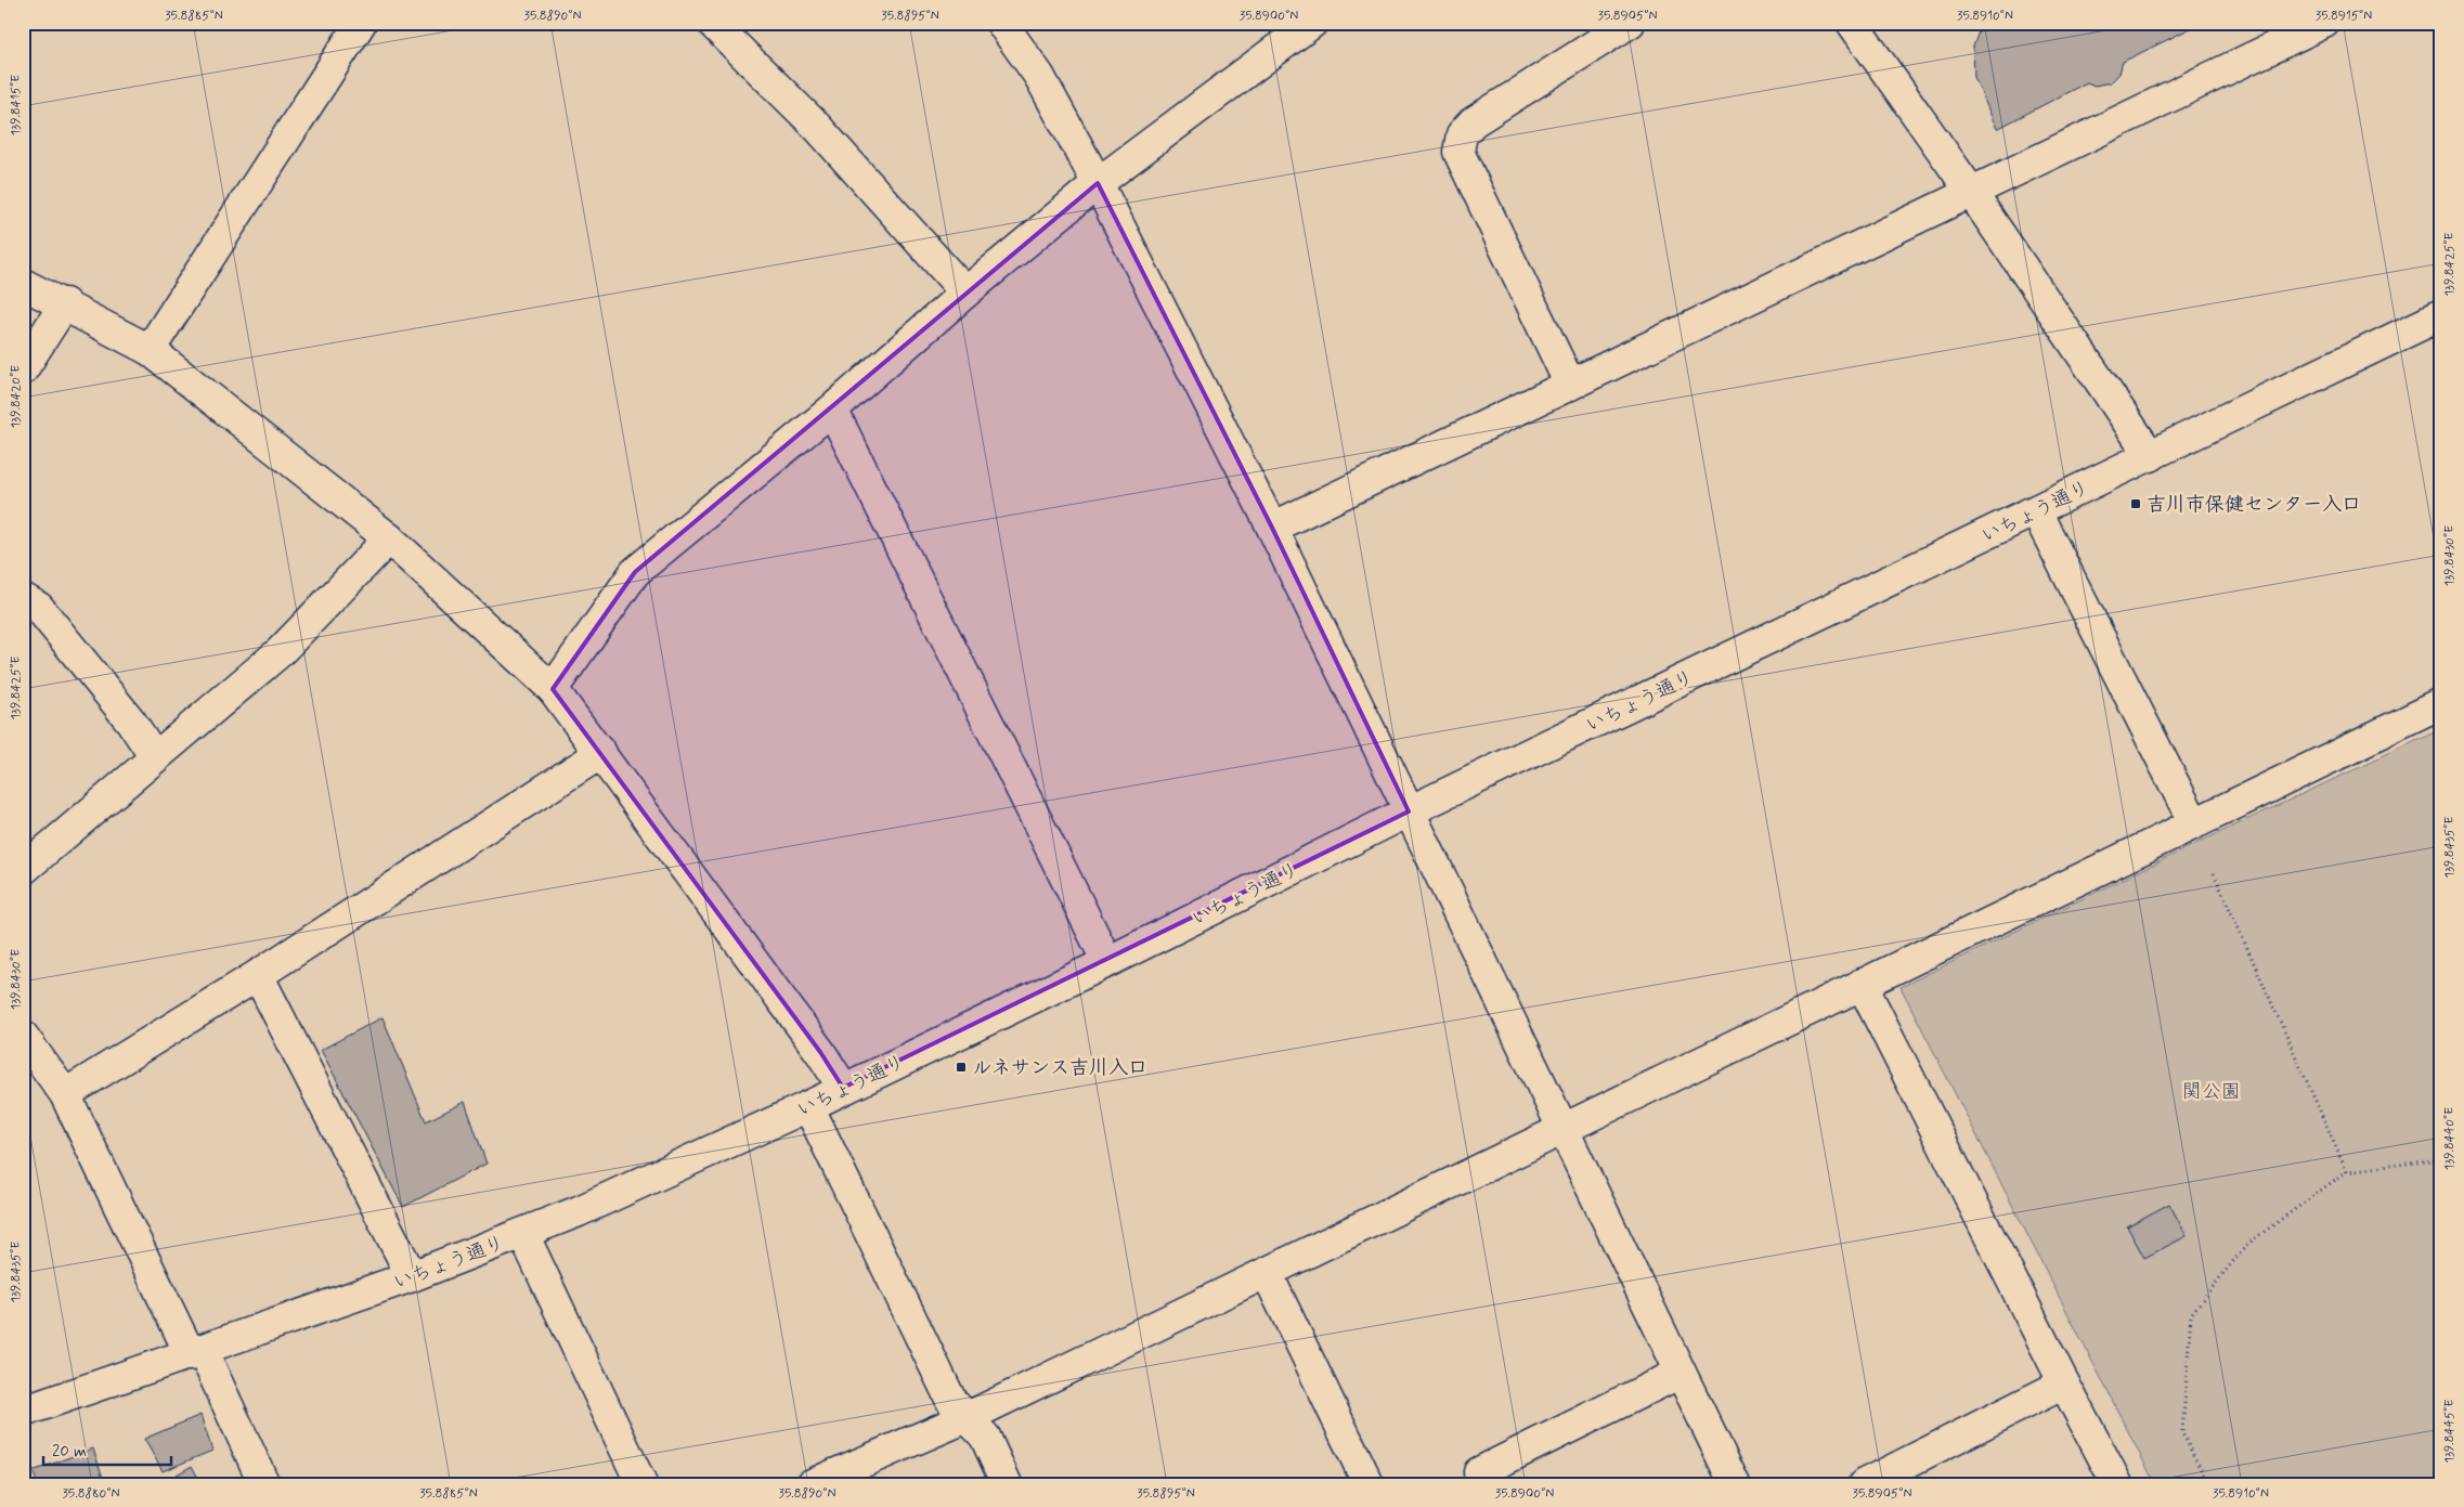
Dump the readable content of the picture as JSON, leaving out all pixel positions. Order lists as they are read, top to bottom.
{
  "streets": {
    "street": ["いちょう通り"]
  },
  "parks": ["関公園"],
  "places": {
    "transit": ["吉川市保健センター入口", "ルネサンス吉川入口"]
  },
  "scale_bar": "20 m",
  "coordinates": [
    "35.8885°N",
    "35.8890°N",
    "35.8895°N",
    "35.8900°N",
    "35.8905°N",
    "35.8910°N",
    "35.8915°N",
    "139.8415°E",
    "139.8425°E",
    "139.8420°E",
    "139.8430°E",
    "139.8435°E",
    "139.8440°E",
    "139.8445°E",
    "35.8880°N"
  ]
}
